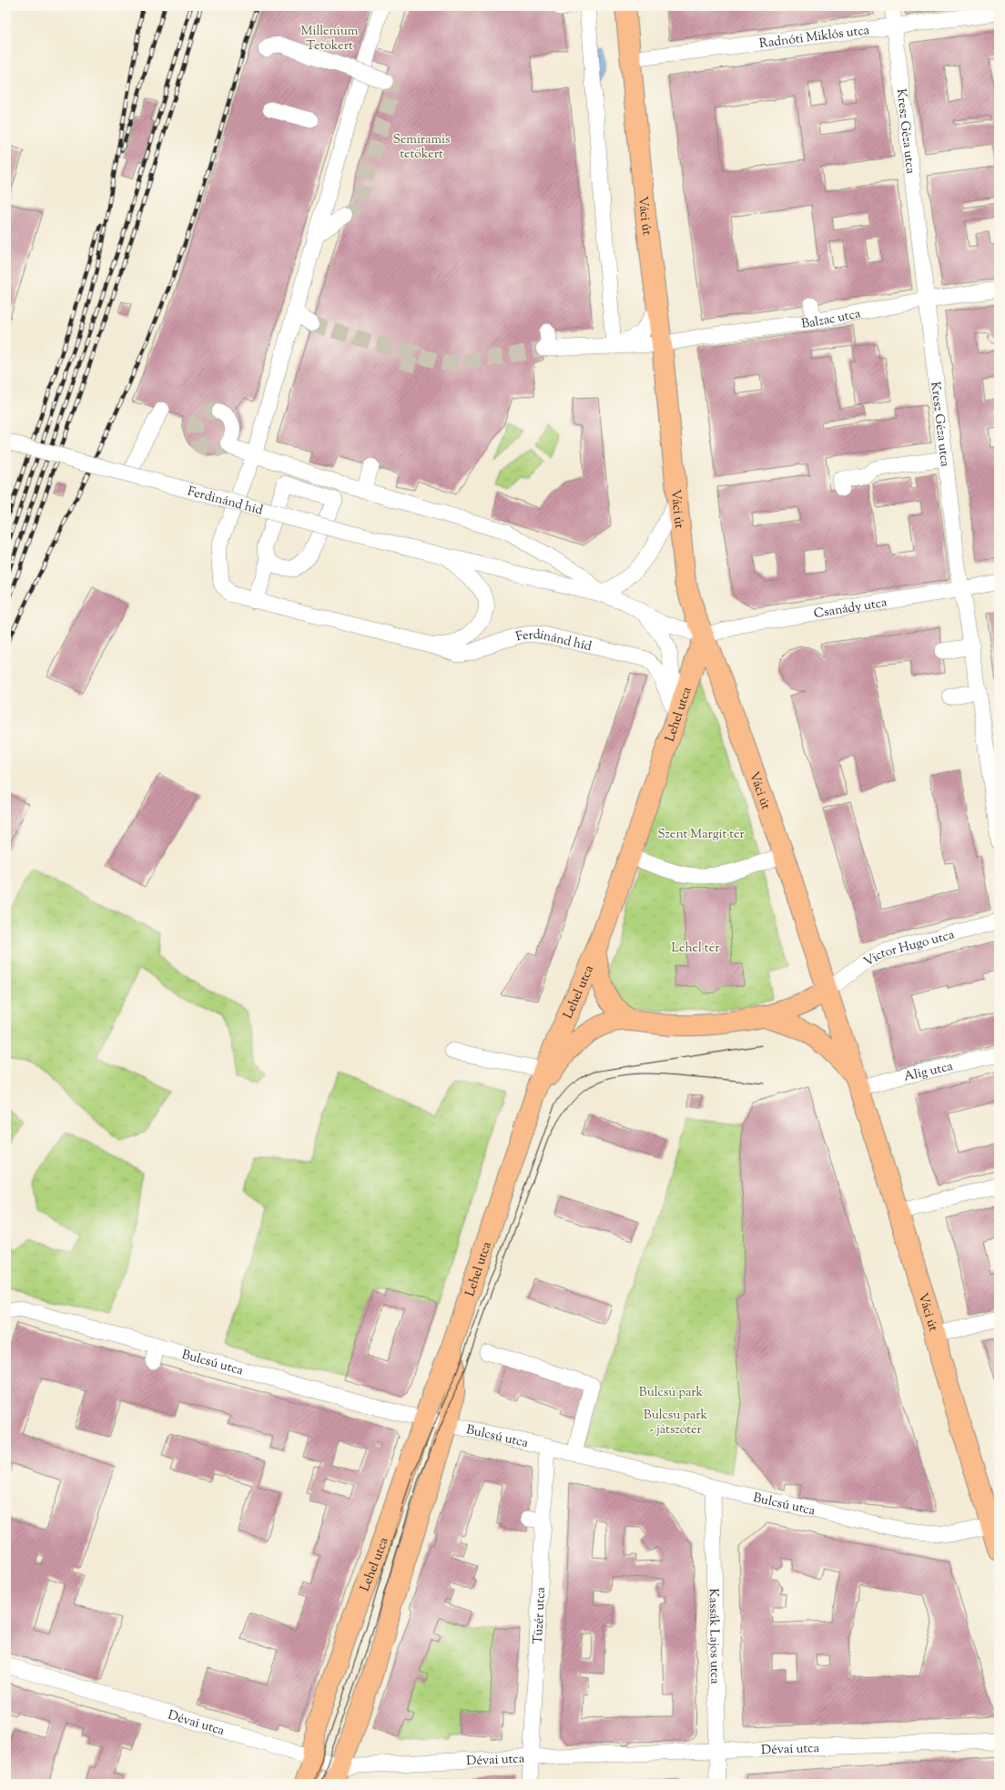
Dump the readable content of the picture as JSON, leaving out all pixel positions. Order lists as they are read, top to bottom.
{
  "streets": {
    "main road": ["Váci út", "Lehel utca"],
    "street": [
      "Radnóti Miklós utca",
      "Kresz Géza utca",
      "Balzac utca",
      "Ferdinánd híd",
      "Csanády utca",
      "Victor Hugo utca",
      "Alig utca",
      "Bulcsú utca",
      "Tüzér utca",
      "Kassák Lajos utca",
      "Dévai utca"
    ]
  },
  "crossings": [
    ["Radnóti Miklós utca", "Kresz Géza utca"],
    ["Radnóti Miklós utca", "Váci út"],
    ["Kresz Géza utca", "Balzac utca"],
    ["Kresz Géza utca", "Csanády utca"],
    ["Váci út", "Balzac utca"],
    ["Váci út", "Ferdinánd híd"],
    ["Váci út", "Csanády utca"],
    ["Váci út", "Lehel utca"],
    ["Váci út", "Victor Hugo utca"],
    ["Váci út", "Alig utca"],
    ["Váci út", "Bulcsú utca"],
    ["Ferdinánd híd", "Csanády utca"],
    ["Ferdinánd híd", "Lehel utca"],
    ["Csanády utca", "Lehel utca"],
    ["Lehel utca", "Bulcsú utca"],
    ["Lehel utca", "Dévai utca"],
    ["Bulcsú utca", "Tüzér utca"],
    ["Bulcsú utca", "Kassák Lajos utca"],
    ["Tüzér utca", "Dévai utca"],
    ["Kassák Lajos utca", "Dévai utca"]
  ],
  "parks": [
    "Millenium Tetőkert",
    "Semiramis tetőkert",
    "Szent Margit tér",
    "Lehel tér",
    "Bulcsú park",
    "Bulcsú park - játszótér"
  ]
}
